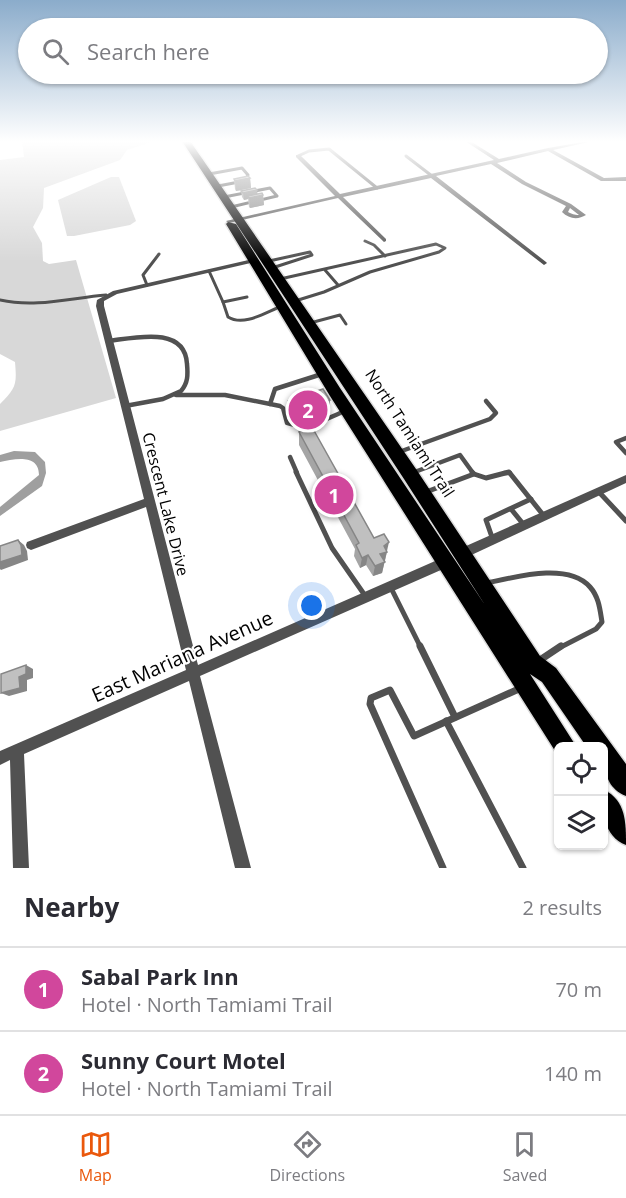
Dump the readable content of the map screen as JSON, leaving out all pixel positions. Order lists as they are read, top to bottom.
{
  "streets": {
    "main road": ["North Tamiami Trail"],
    "street": ["Crescent Lake Drive", "East Mariana Avenue"]
  },
  "crossings": [
    ["North Tamiami Trail", "East Mariana Avenue"],
    ["Crescent Lake Drive", "East Mariana Avenue"]
  ],
  "page": {
    "search": "Search here",
    "pins": ["2", "1"],
    "heading": ["Nearby", "2 results"],
    "list": [
      {
        "mark": "1",
        "name": "Sabal Park Inn",
        "note": "Hotel · North Tamiami Trail",
        "value": "70 m"
      },
      {
        "mark": "2",
        "name": "Sunny Court Motel",
        "note": "Hotel · North Tamiami Trail",
        "value": "140 m"
      }
    ],
    "nav": ["Map", "Directions", "Saved"]
  }
}
